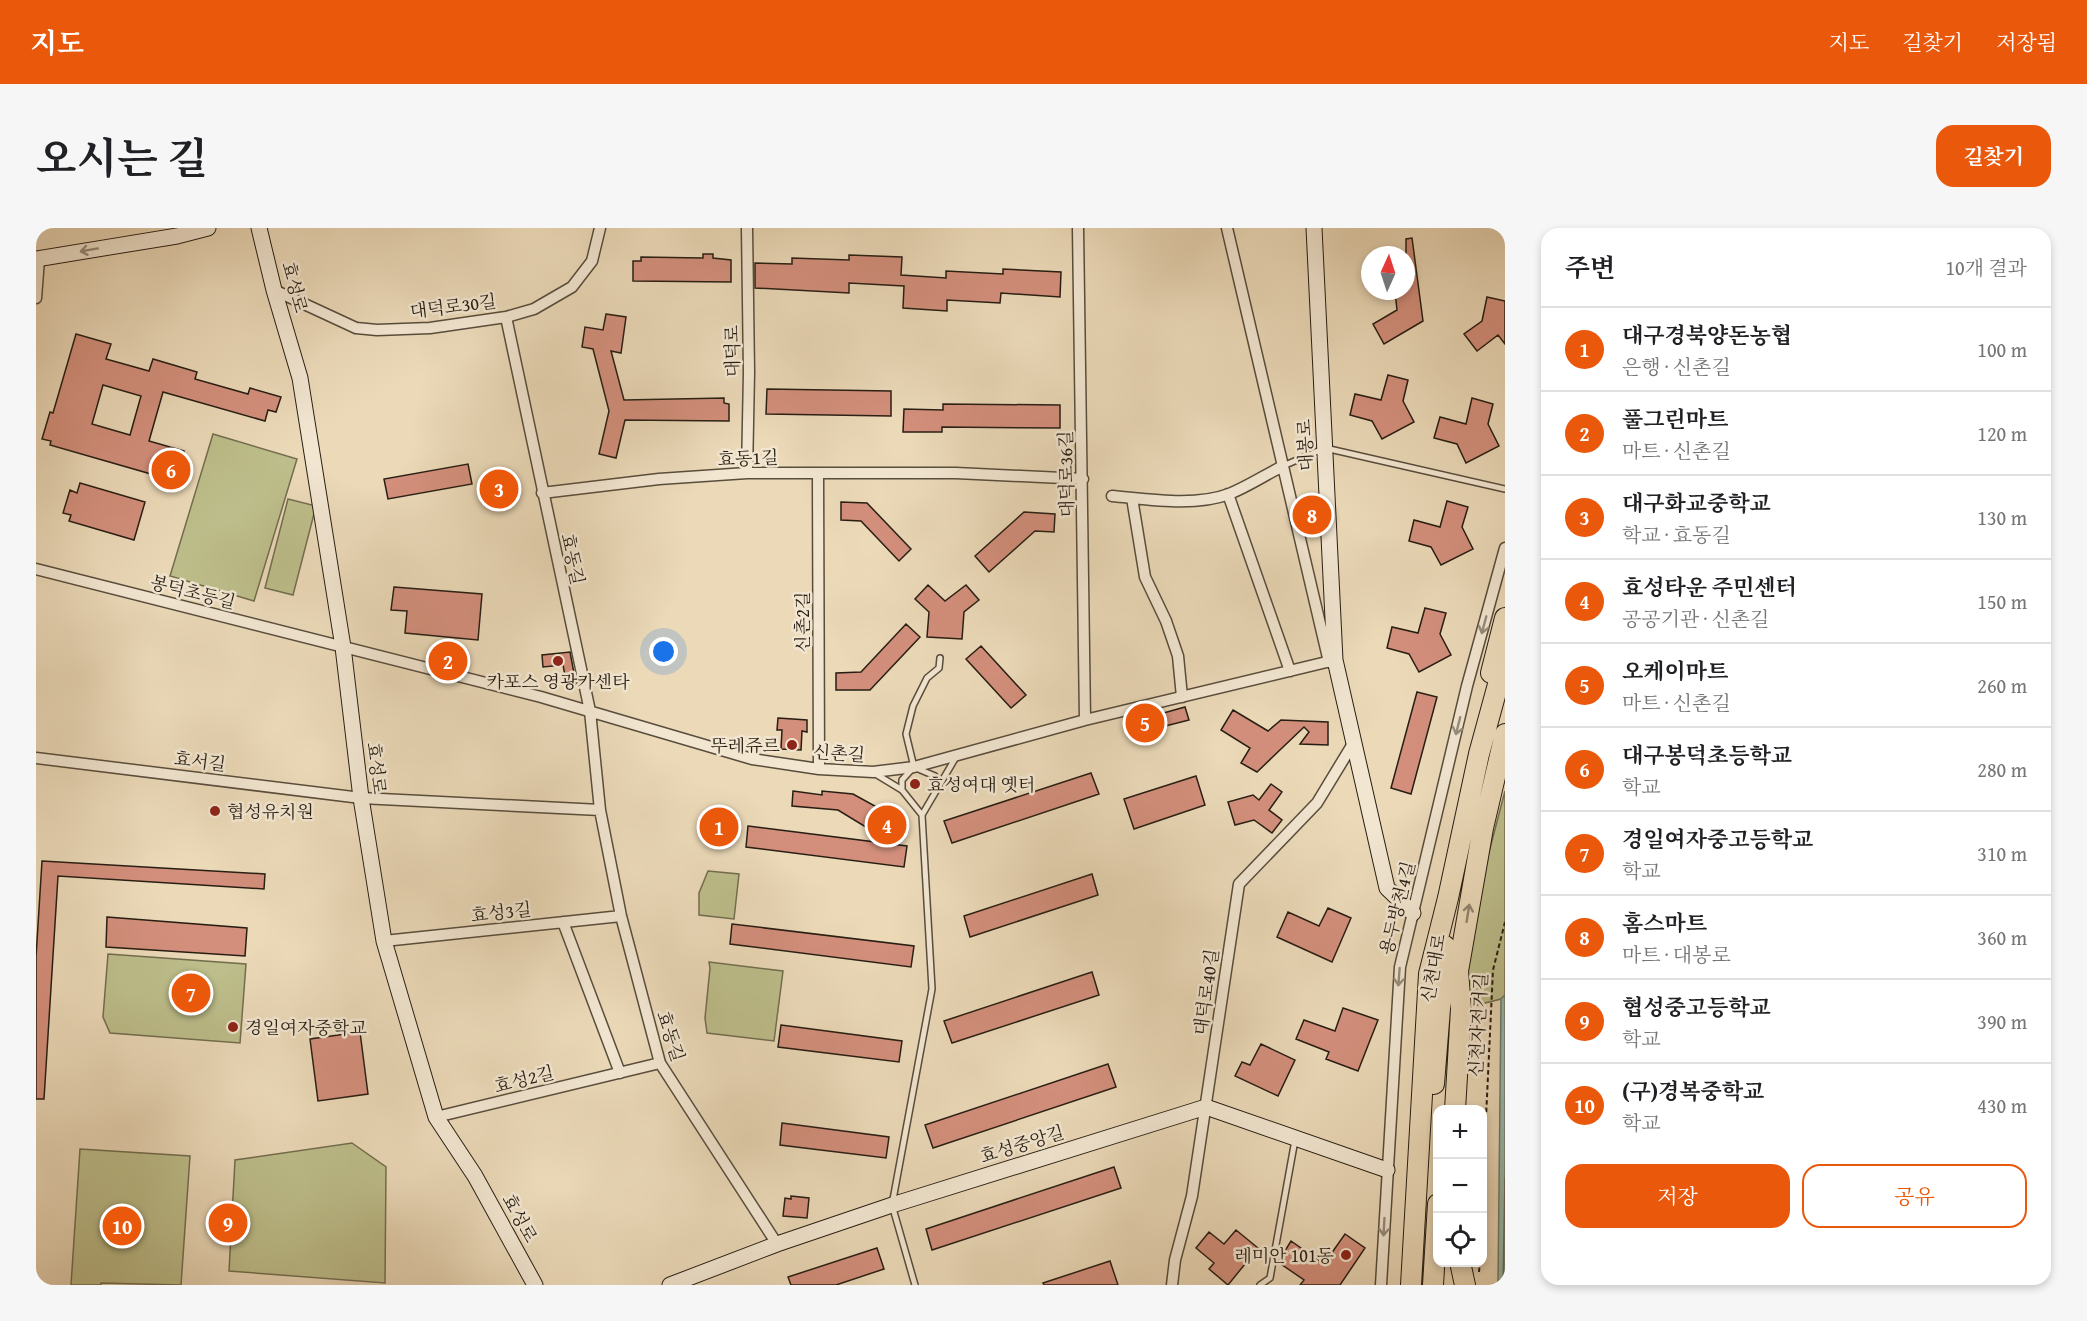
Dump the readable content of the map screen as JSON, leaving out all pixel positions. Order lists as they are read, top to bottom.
{
  "streets": {
    "highway": ["신천대로"],
    "street": [
      "효성로",
      "대덕로30길",
      "대덕로",
      "대봉로",
      "효동1길",
      "대덕로36길",
      "효동길",
      "봉덕초등길",
      "신촌2길",
      "신촌길",
      "효서길",
      "용두방천4길",
      "효성3길",
      "대덕로40길",
      "효성2길",
      "효성중앙길"
    ],
    "path": ["신천자전거길"]
  },
  "crossings": [
    ["효성로", "대덕로30길"],
    ["효성로", "봉덕초등길"],
    ["효성로", "신촌길"],
    ["효성로", "효서길"],
    ["효성로", "효성3길"],
    ["효성로", "효성2길"],
    ["대덕로30길", "효동길"],
    ["대덕로", "효동1길"],
    ["대봉로", "신촌길"],
    ["대봉로", "용두방천4길"],
    ["대봉로", "대덕로40길"],
    ["효동1길", "대덕로36길"],
    ["효동1길", "효동길"],
    ["효동1길", "신촌2길"],
    ["대덕로36길", "신촌길"],
    ["효동길", "신촌길"],
    ["효동길", "효성3길"],
    ["효동길", "효성2길"],
    ["효동길", "효성중앙길"],
    ["봉덕초등길", "신촌길"],
    ["신촌2길", "신촌길"],
    ["대덕로40길", "효성중앙길"]
  ],
  "one_way": ["용두방천4길"],
  "places": [
    "카포스 영광카센타",
    "뚜레쥬르",
    "효성여대 옛터",
    "협성유치원",
    "경일여자중학교",
    "레미안 101동"
  ],
  "north": "top",
  "page": {
    "header": "지도",
    "nav": ["지도", "길찾기", "저장됨"],
    "title": "오시는 길",
    "buttons": [
      "길찾기",
      ["저장", "공유"]
    ],
    "heading": ["주변", "10개 결과"],
    "list": [
      {
        "mark": "1",
        "name": "대구경북양돈농협",
        "note": "은행 · 신촌길",
        "value": "100 m"
      },
      {
        "mark": "2",
        "name": "풀그린마트",
        "note": "마트 · 신촌길",
        "value": "120 m"
      },
      {
        "mark": "3",
        "name": "대구화교중학교",
        "note": "학교 · 효동길",
        "value": "130 m"
      },
      {
        "mark": "4",
        "name": "효성타운 주민센터",
        "note": "공공기관 · 신촌길",
        "value": "150 m"
      },
      {
        "mark": "5",
        "name": "오케이마트",
        "note": "마트 · 신촌길",
        "value": "260 m"
      },
      {
        "mark": "6",
        "name": "대구봉덕초등학교",
        "note": "학교",
        "value": "280 m"
      },
      {
        "mark": "7",
        "name": "경일여자중고등학교",
        "note": "학교",
        "value": "310 m"
      },
      {
        "mark": "8",
        "name": "홈스마트",
        "note": "마트 · 대봉로",
        "value": "360 m"
      },
      {
        "mark": "9",
        "name": "협성중고등학교",
        "note": "학교",
        "value": "390 m"
      },
      {
        "mark": "10",
        "name": "(구)경복중학교",
        "note": "학교",
        "value": "430 m"
      }
    ],
    "pins": [
      "6",
      "3",
      "8",
      "2",
      "5",
      "4",
      "1",
      "7",
      "9",
      "10"
    ],
    "map_buttons": ["+", "−"]
  }
}
